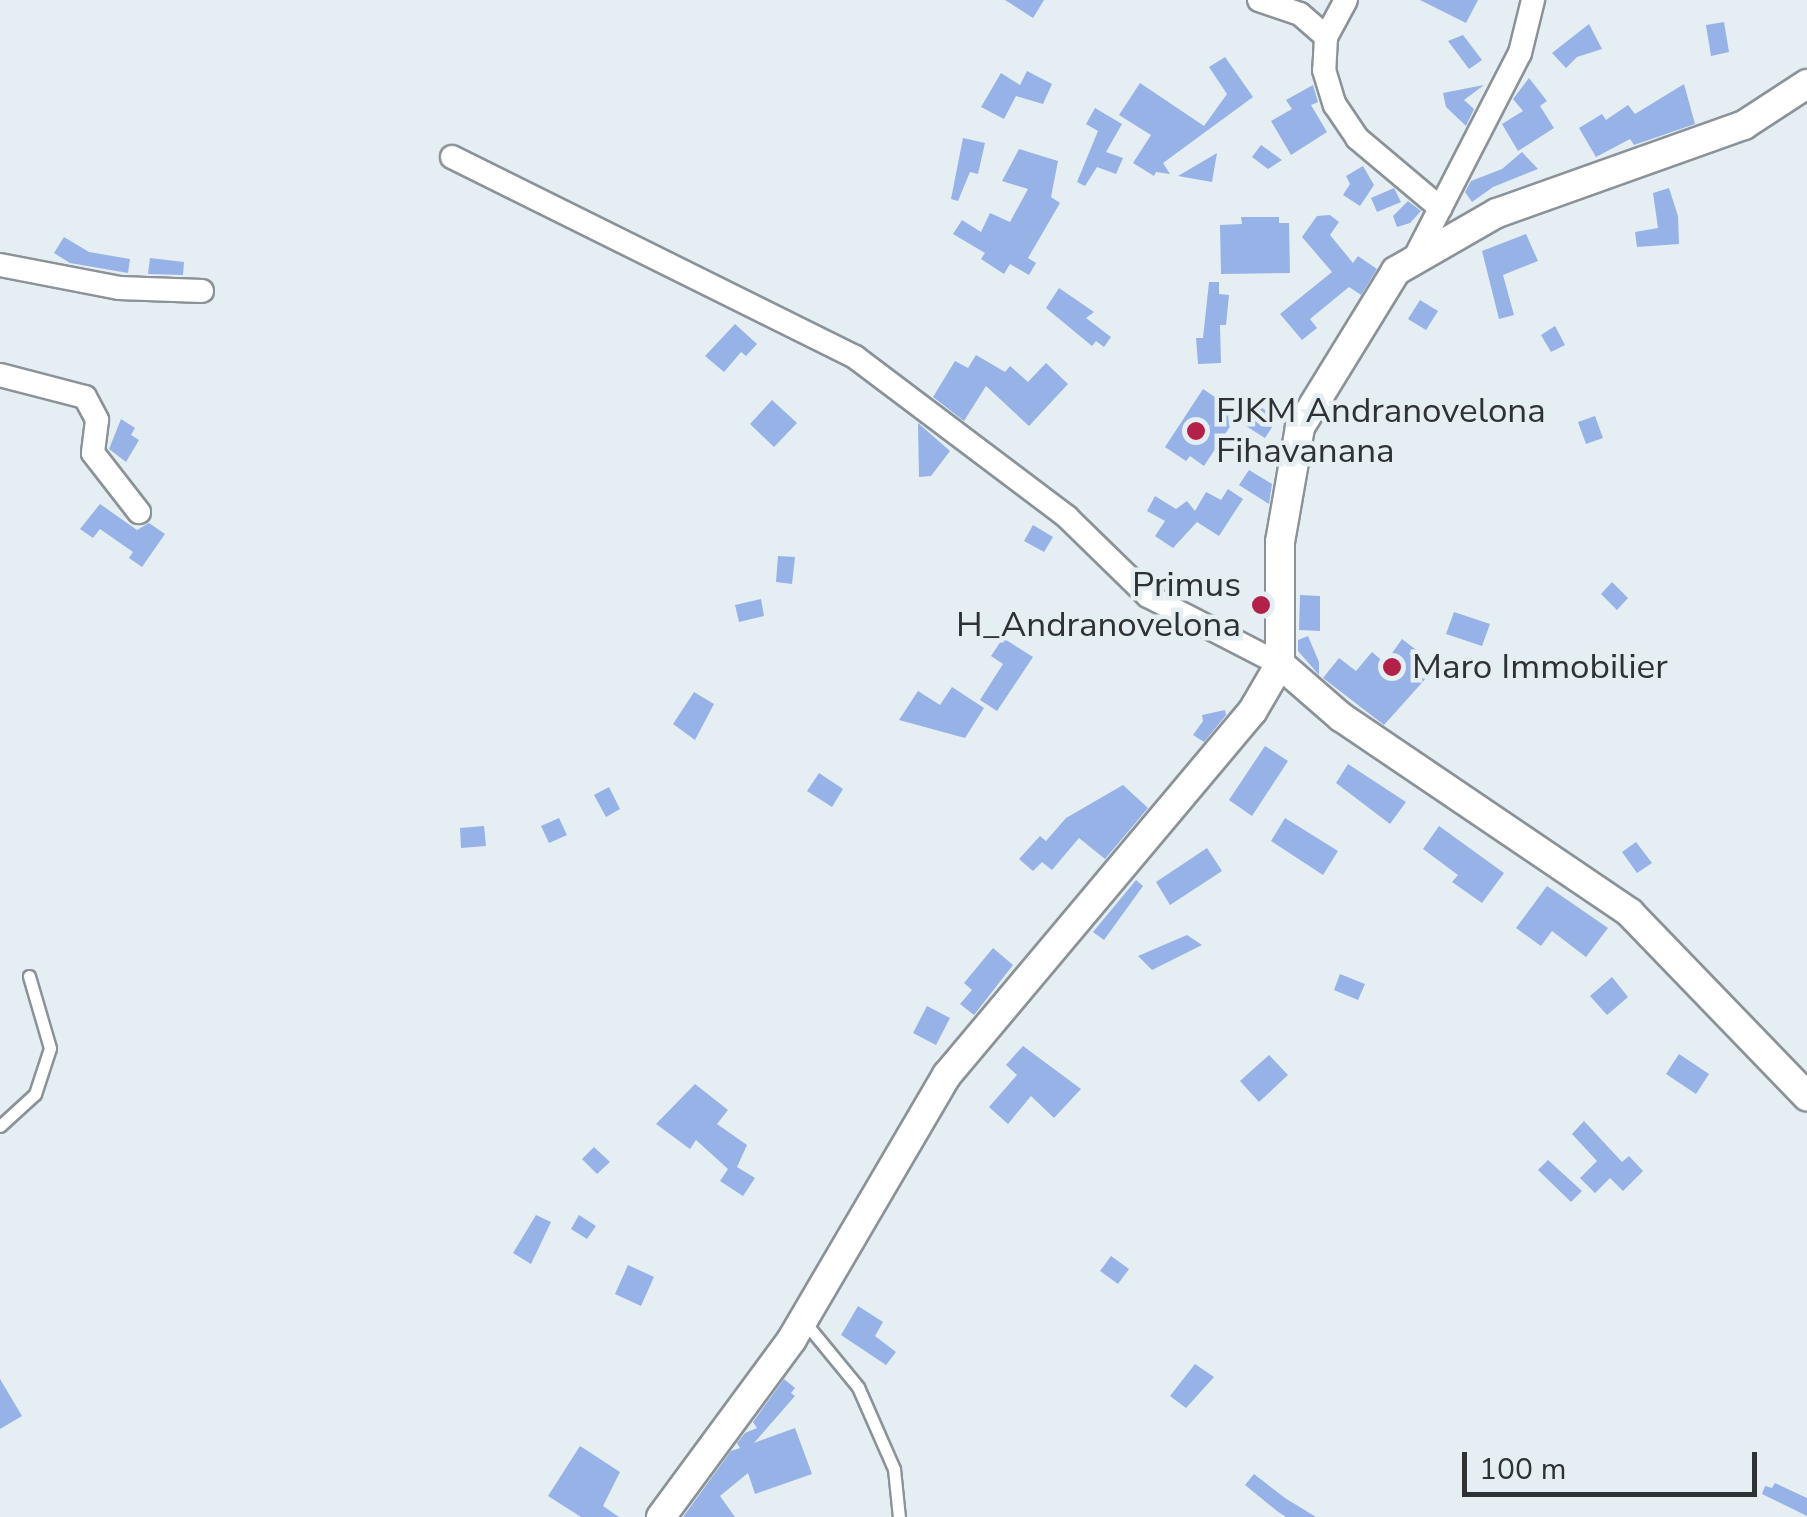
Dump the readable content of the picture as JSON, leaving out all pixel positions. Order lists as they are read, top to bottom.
{
  "places": ["FJKM Andranovelona Fihavanana", "Primus H_Andranovelona", "Maro Immobilier"],
  "scale_bar": "100 m"
}
